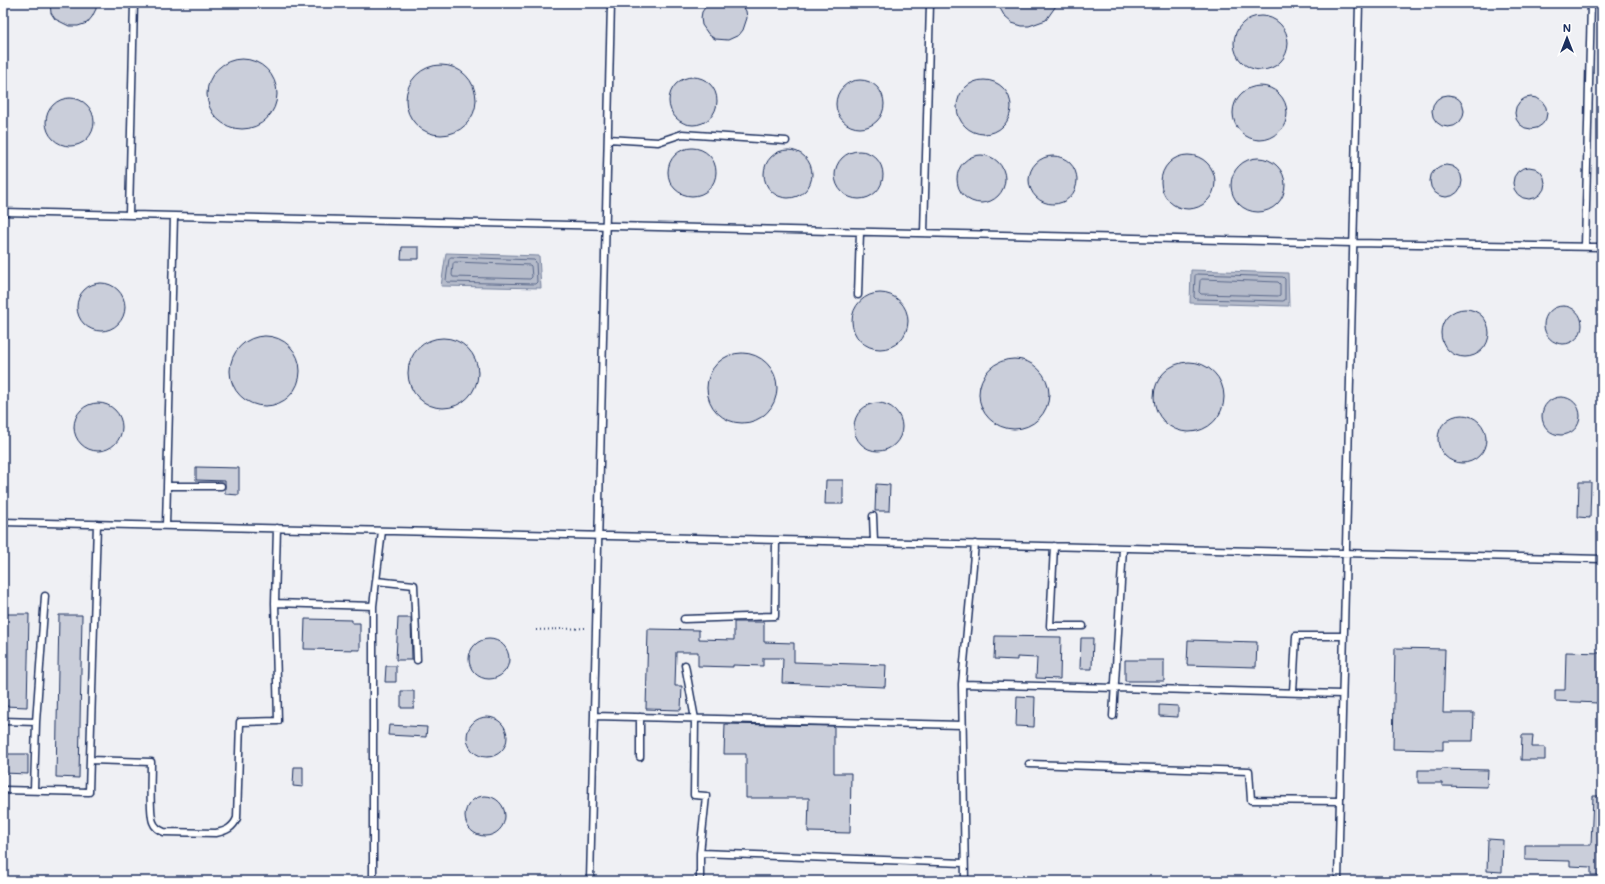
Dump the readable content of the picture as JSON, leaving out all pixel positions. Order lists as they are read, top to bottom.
{
  "north": "top"
}
